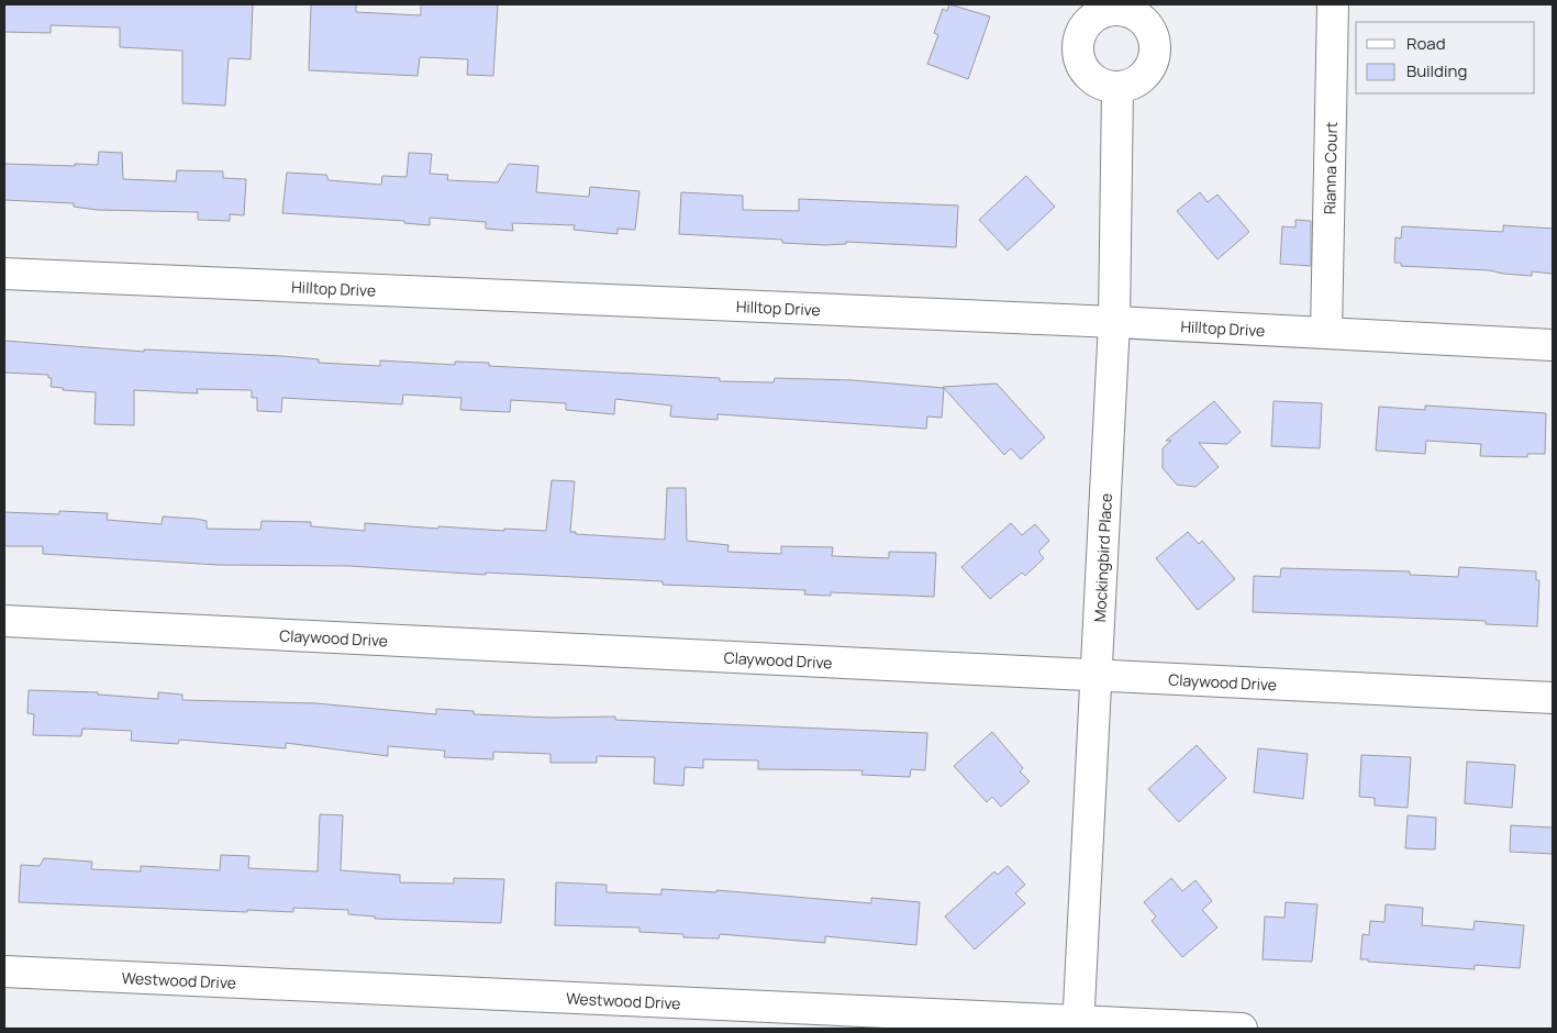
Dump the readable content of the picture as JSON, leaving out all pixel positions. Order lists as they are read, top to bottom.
{
  "streets": {
    "street": [
      "Rianna Court",
      "Hilltop Drive",
      "Mockingbird Place",
      "Claywood Drive",
      "Westwood Drive"
    ]
  },
  "crossings": [
    ["Rianna Court", "Hilltop Drive"],
    ["Hilltop Drive", "Mockingbird Place"],
    ["Mockingbird Place", "Claywood Drive"],
    ["Mockingbird Place", "Westwood Drive"]
  ],
  "legend": ["Road", "Building"]
}
